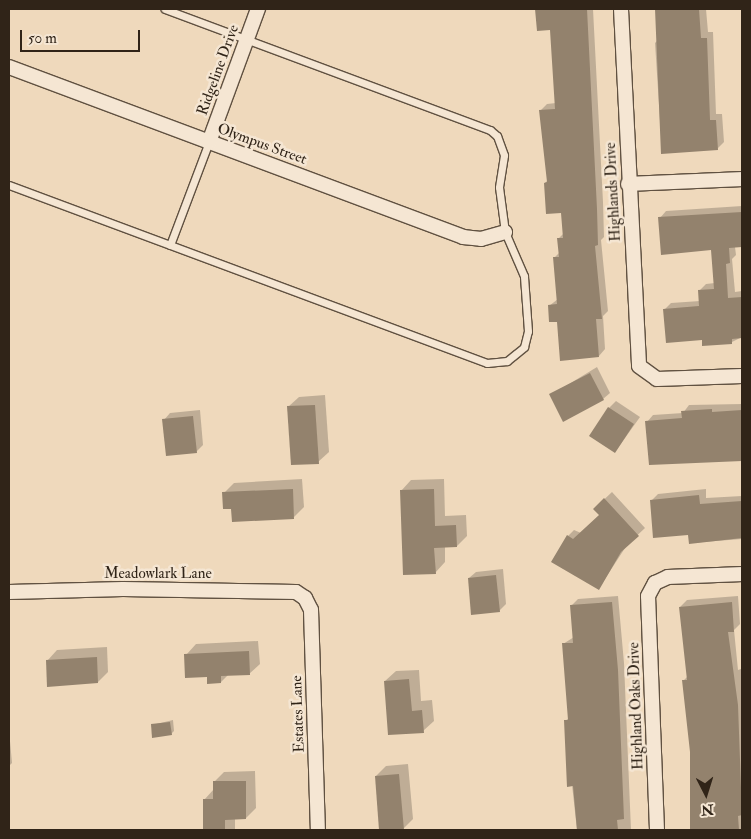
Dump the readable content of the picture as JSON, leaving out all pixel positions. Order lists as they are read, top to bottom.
{
  "streets": {
    "street": [
      "Ridgeline Drive",
      "Olympus Street",
      "Highlands Drive",
      "Meadowlark Lane",
      "Highland Oaks Drive",
      "Estates Lane"
    ]
  },
  "crossings": [
    ["Ridgeline Drive", "Olympus Street"],
    ["Meadowlark Lane", "Estates Lane"]
  ],
  "scale_bar": "50 m",
  "north": "bottom"
}
